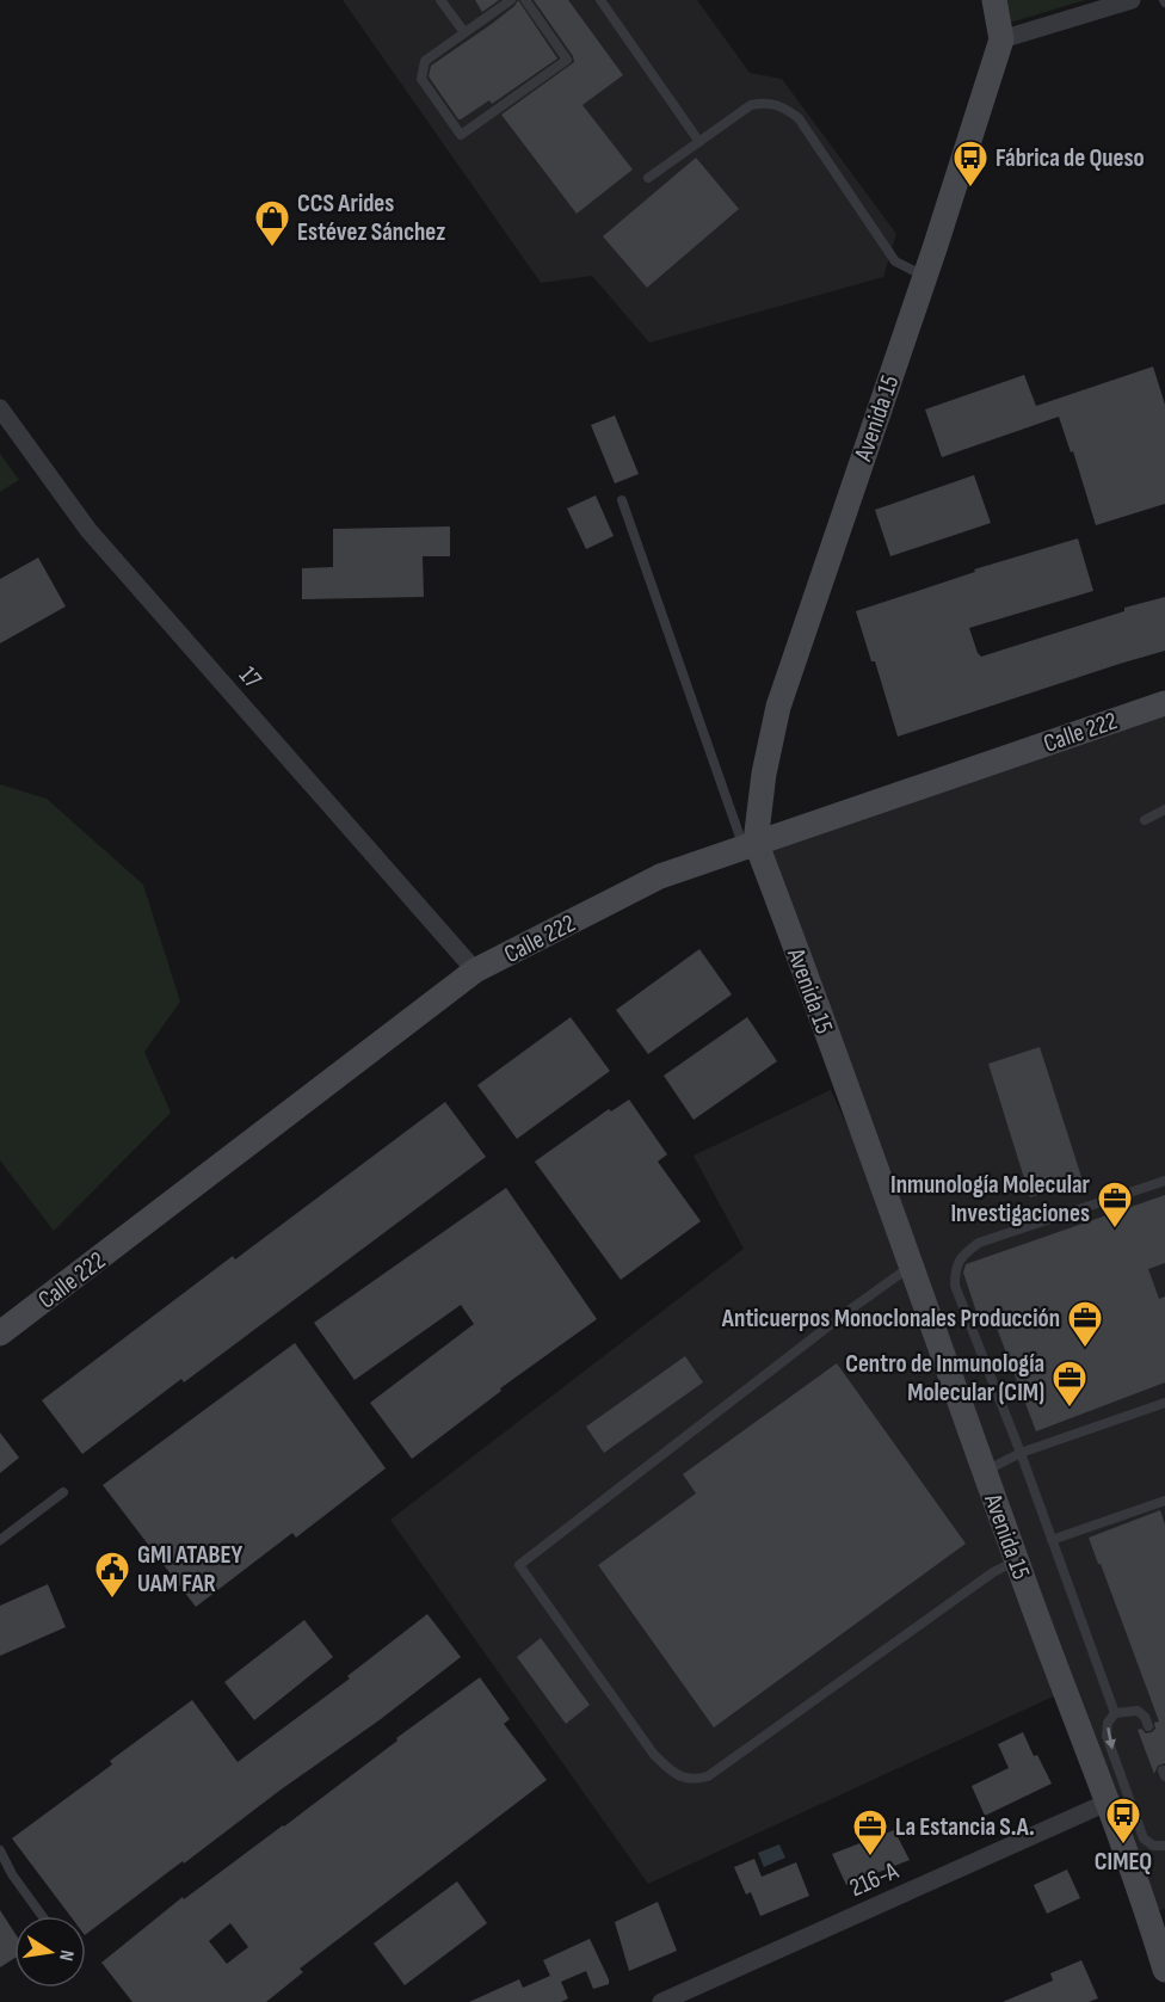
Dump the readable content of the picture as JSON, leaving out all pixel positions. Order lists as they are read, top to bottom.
{
  "streets": {
    "street": [
      "Avenida 15",
      "17",
      "Calle 222",
      "216-A"
    ]
  },
  "crossings": [
    ["Avenida 15", "Calle 222"],
    ["Avenida 15", "216-A"],
    ["17", "Calle 222"]
  ],
  "places": {
    "bus stop": ["Fábrica de Queso", "CIMEQ"],
    "shop": ["CCS Arides Estévez Sánchez"],
    "office": [
      "Inmunología Molecular Investigaciones",
      "Anticuerpos Monoclonales Producción",
      "Centro de Inmunología Molecular (CIM)",
      "La Estancia S.A."
    ],
    "public building": ["GMI ATABEY UAM FAR"]
  },
  "north": "right"
}
